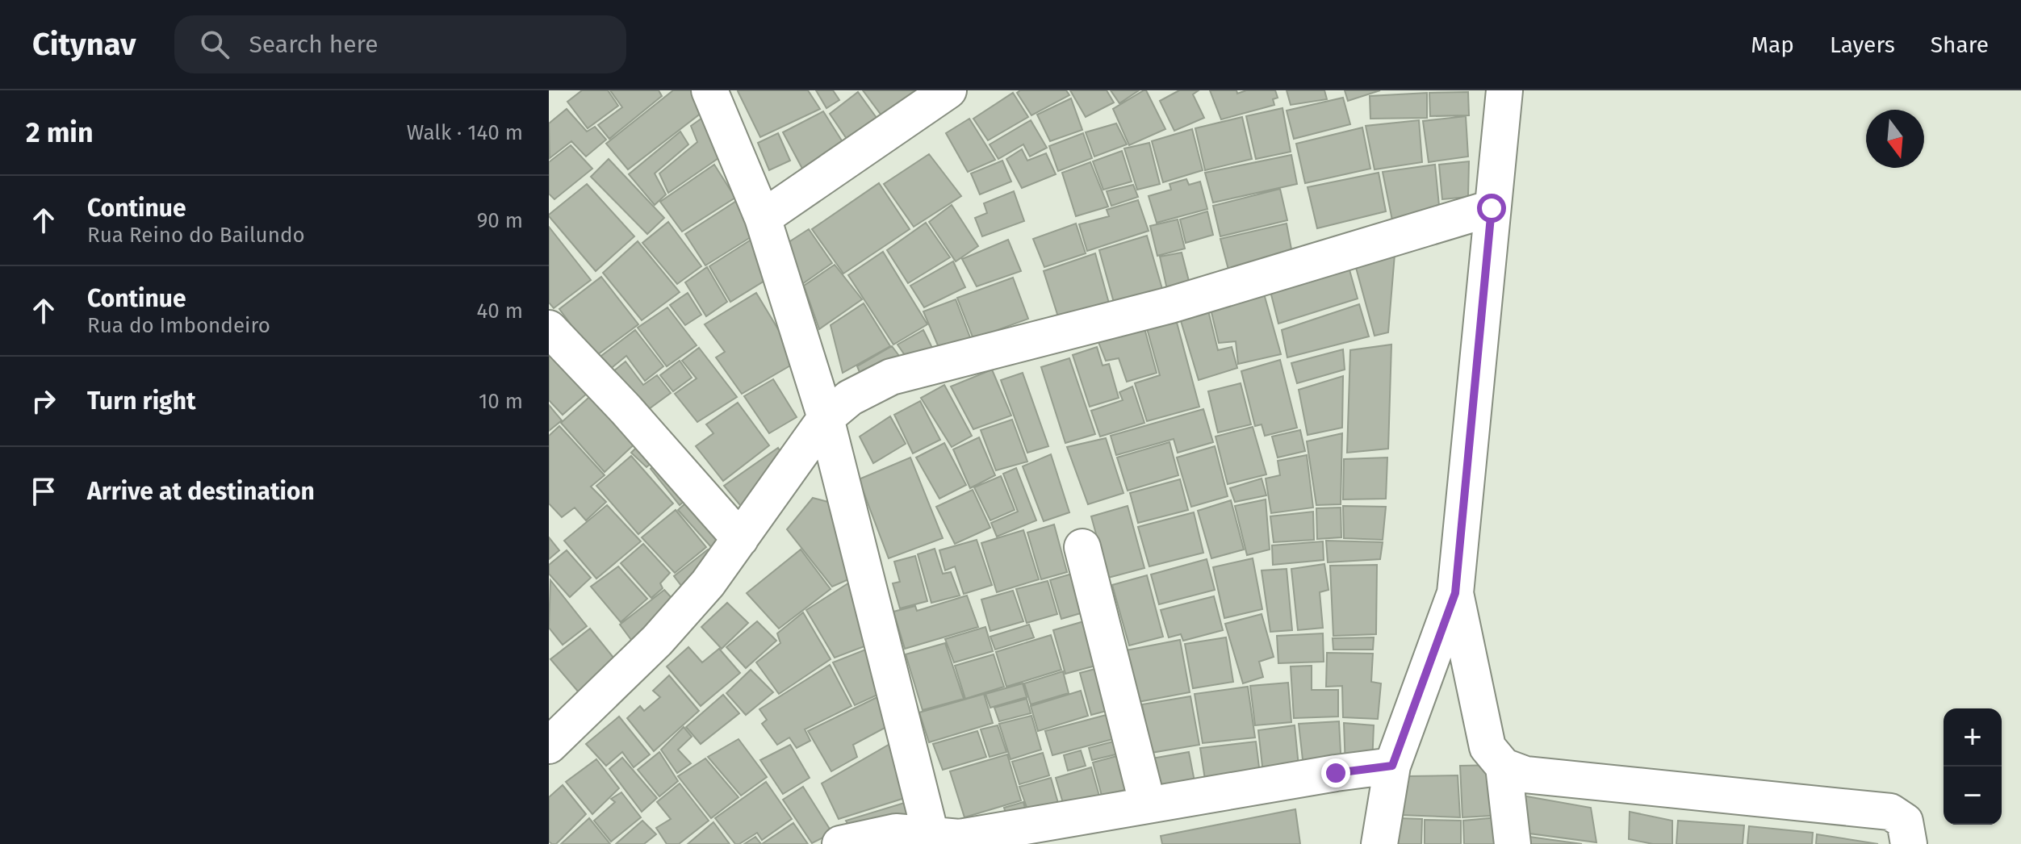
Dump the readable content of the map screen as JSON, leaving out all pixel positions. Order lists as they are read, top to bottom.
{
  "north": "bottom",
  "page": {
    "header": "Citynav",
    "search": "Search here",
    "nav": ["Map", "Layers", "Share"],
    "heading": ["2 min", "Walk · 140 m"],
    "list": [
      ["Continue", "Rua Reino do Bailundo", "90 m"],
      ["Continue", "Rua do Imbondeiro", "40 m"],
      ["Turn right", "10 m"],
      "Arrive at destination"
    ],
    "map_buttons": ["+", "−"]
  }
}
